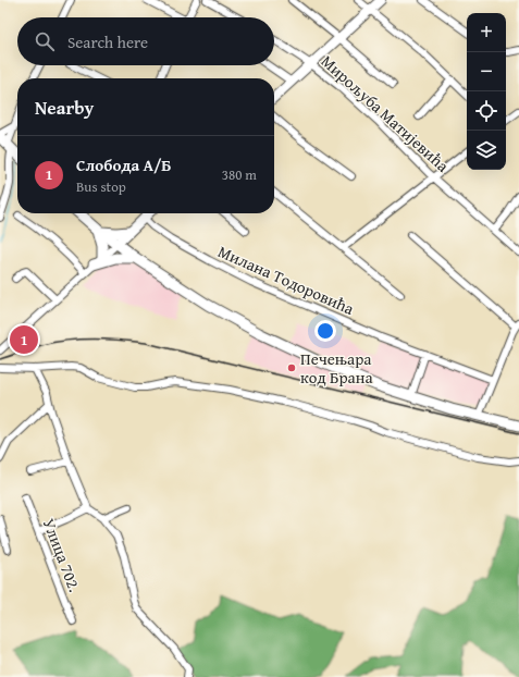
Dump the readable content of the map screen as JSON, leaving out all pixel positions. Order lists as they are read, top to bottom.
{
  "streets": {
    "street": ["Мирољуба Матијевића", "Милана Тодоровића", "Улица 702."]
  },
  "places": ["Печењара код Брана"],
  "page": {
    "map_buttons": ["+", "−"],
    "search": "Search here",
    "heading": "Nearby",
    "list": [
      {
        "mark": "1",
        "name": "Слобода А/Б",
        "note": "Bus stop",
        "value": "380 m"
      }
    ],
    "pins": "1"
  }
}
